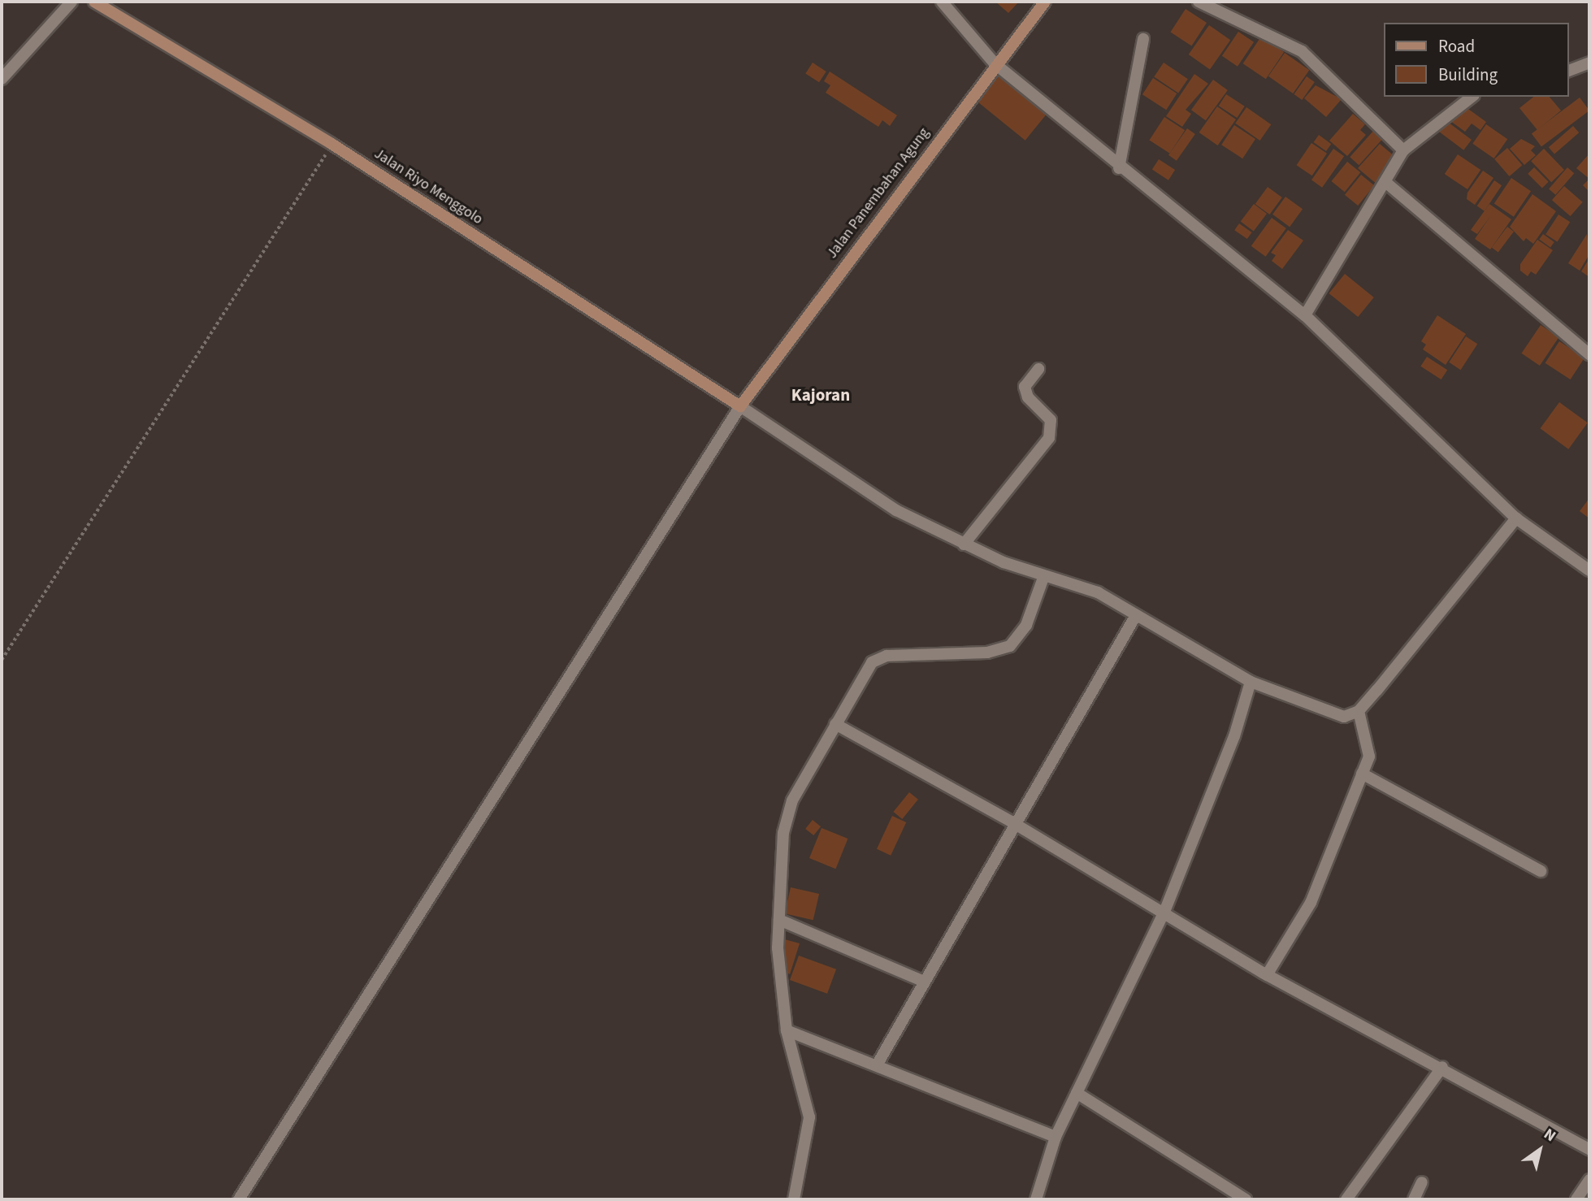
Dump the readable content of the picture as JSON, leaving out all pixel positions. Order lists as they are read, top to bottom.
{
  "streets": {
    "street": ["Jalan Riyo Menggolo", "Jalan Panembahan Agung"]
  },
  "crossings": [
    ["Jalan Riyo Menggolo", "Jalan Panembahan Agung"]
  ],
  "districts": ["Kajoran"],
  "legend": ["Road", "Building"],
  "north": "top right"
}
